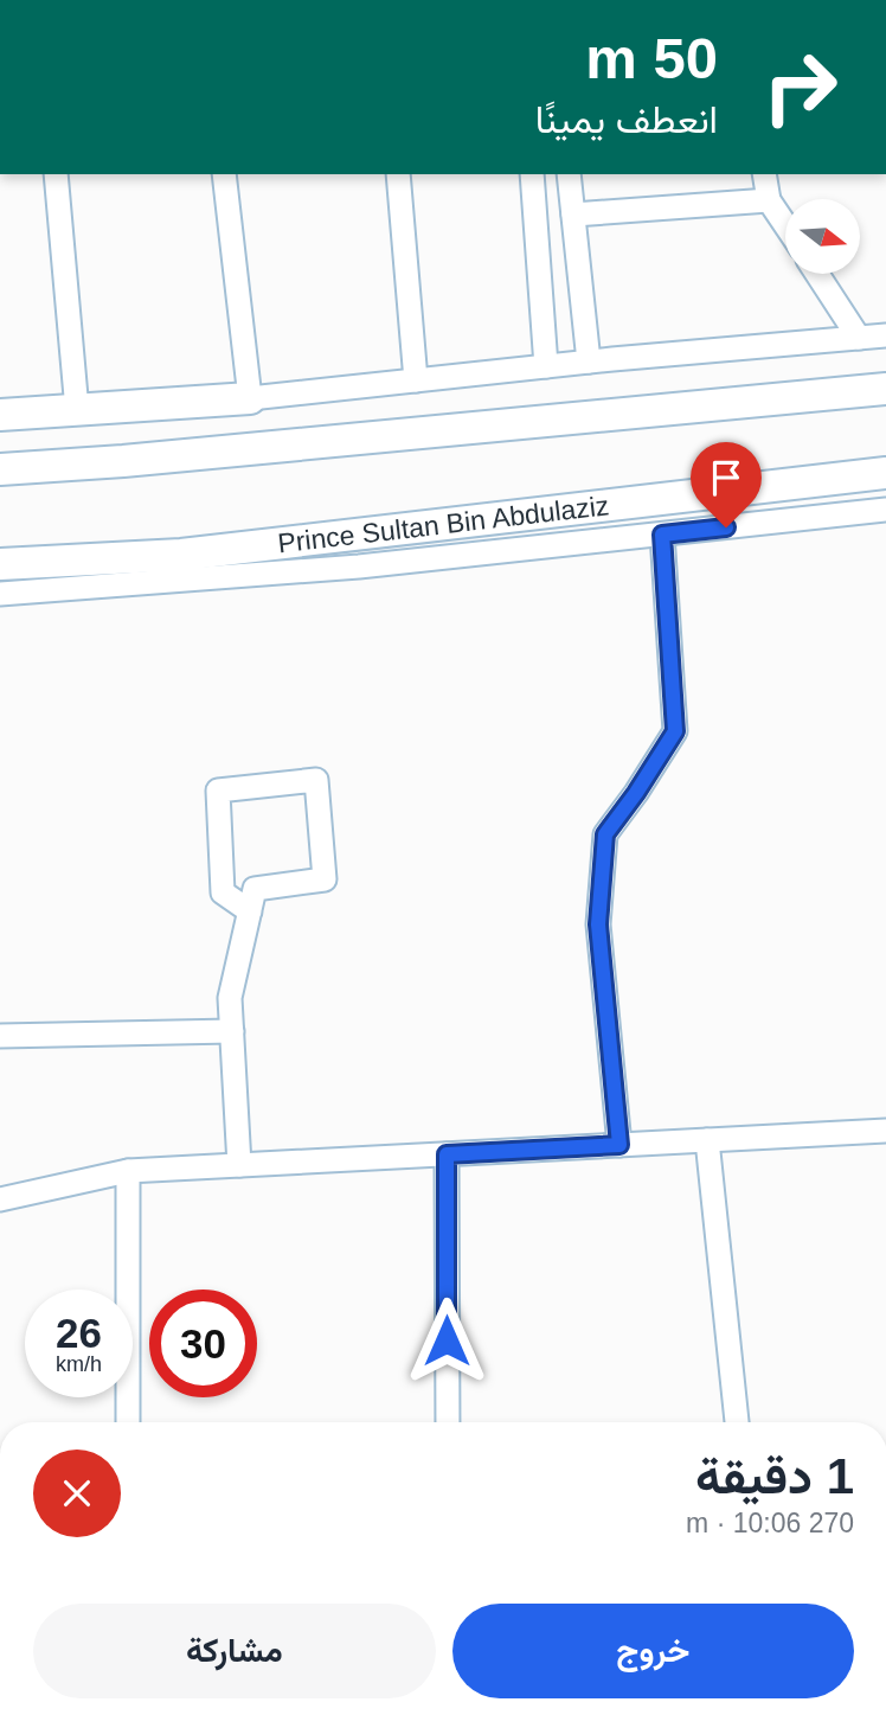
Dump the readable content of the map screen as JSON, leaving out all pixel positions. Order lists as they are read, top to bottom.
{
  "streets": {
    "main road": ["Prince Sultan Bin Abdulaziz"]
  },
  "north": "right",
  "page": {
    "turn": ["50 m", "انعطف يمينًا"],
    "speed": "26 km/h",
    "limit": "30",
    "heading": ["1 دقيقة", "270 m · 10:06"],
    "buttons": ["خروج", "مشاركة"]
  }
}
